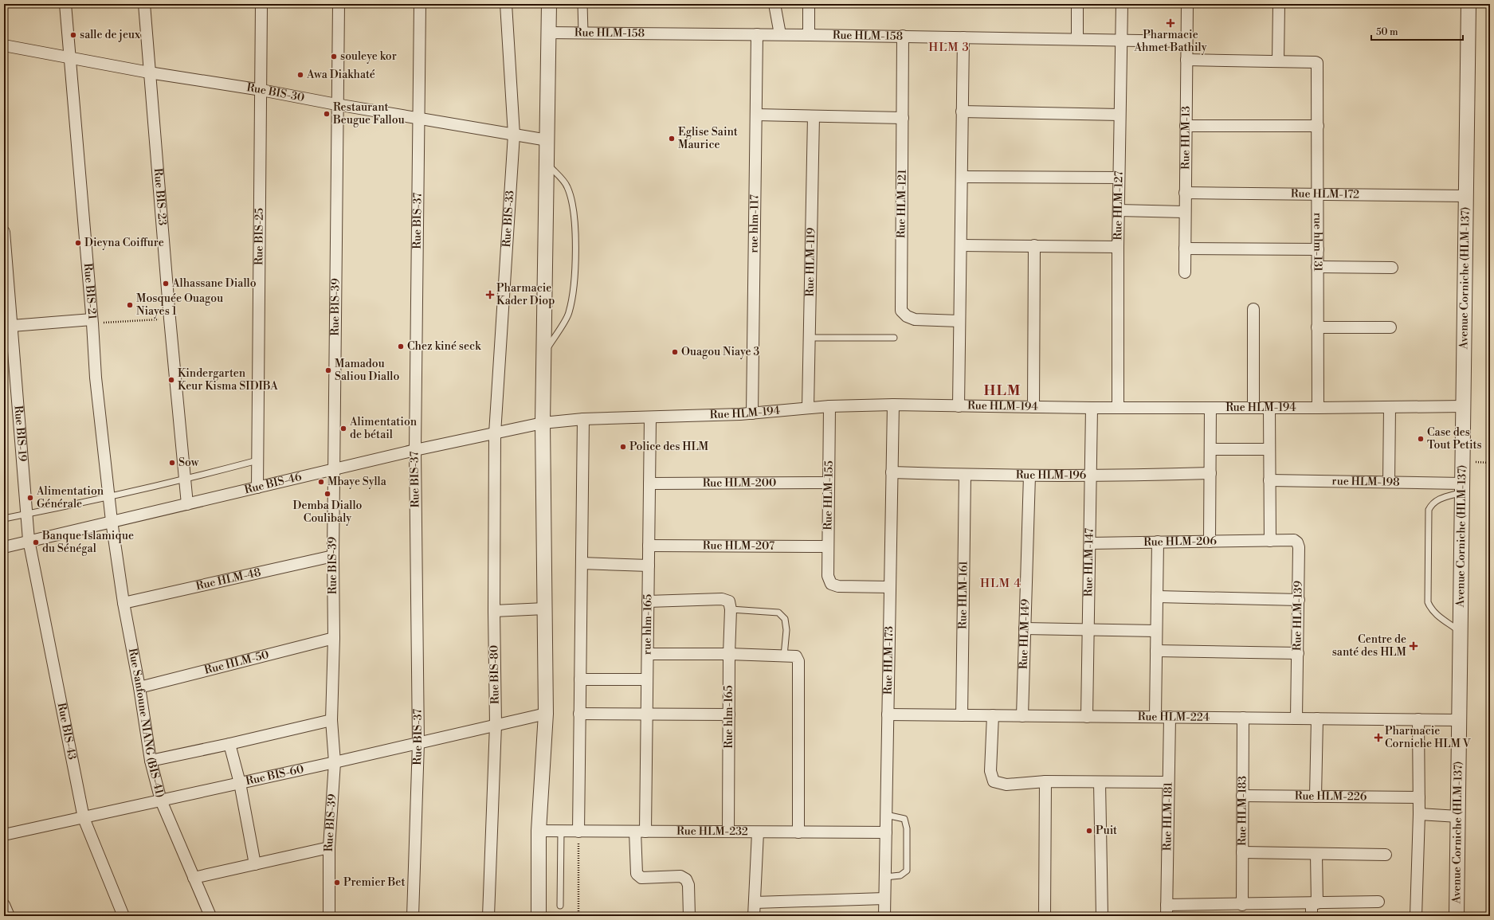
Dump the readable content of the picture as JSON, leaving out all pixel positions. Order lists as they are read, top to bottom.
{
  "streets": {
    "street": [
      "Rue HLM-158",
      "Rue BIS-30",
      "Rue HLM-13",
      "Rue HLM-172",
      "Rue BIS-23",
      "Rue HLM-121",
      "Rue HLM-127",
      "Rue BIS-33",
      "Rue BIS-37",
      "rue hlm-117",
      "Rue BIS-25",
      "rue hlm-131",
      "Rue HLM-119",
      "Avenue Corniche (HLM-137)",
      "Rue BIS-21",
      "Rue BIS-39",
      "Rue HLM-194",
      "Rue BIS-19",
      "Rue HLM-196",
      "rue HLM-198",
      "Rue BIS-46",
      "Rue HLM-200",
      "Rue HLM-155",
      "Rue HLM-206",
      "Rue HLM-207",
      "Rue HLM-147",
      "Rue HLM-48",
      "Rue HLM-161",
      "Rue HLM-139",
      "rue hlm-165",
      "Rue HLM-149",
      "Rue HLM-173",
      "Rue HLM-50",
      "Rue BIS-80",
      "Rue hlm-165",
      "Rue HLM-224",
      "Rue Sanfoune NIANG (BIS-41)",
      "Rue BIS-43",
      "Rue BIS-60",
      "Rue HLM-226",
      "Rue HLM-183",
      "Rue HLM-181",
      "Rue HLM-232"
    ]
  },
  "crossings": [
    ["Rue HLM-158", "Rue HLM-13"],
    ["Rue HLM-158", "Rue HLM-121"],
    ["Rue HLM-158", "Rue HLM-127"],
    ["Rue HLM-158", "rue hlm-117"],
    ["Rue BIS-30", "Rue BIS-23"],
    ["Rue BIS-30", "Rue BIS-33"],
    ["Rue BIS-30", "Rue BIS-37"],
    ["Rue BIS-30", "Rue BIS-25"],
    ["Rue BIS-30", "Rue BIS-21"],
    ["Rue BIS-30", "Rue BIS-39"],
    ["Rue HLM-13", "Rue HLM-172"],
    ["Rue HLM-172", "rue hlm-131"],
    ["Rue HLM-172", "Avenue Corniche (HLM-137)"],
    ["Rue BIS-23", "Rue BIS-46"],
    ["Rue HLM-127", "Rue HLM-194"],
    ["Rue BIS-33", "Rue BIS-46"],
    ["Rue BIS-33", "Rue BIS-80"],
    ["Rue BIS-37", "Rue BIS-46"],
    ["Rue BIS-37", "Rue BIS-60"],
    ["rue hlm-117", "Rue HLM-194"],
    ["Rue BIS-25", "Rue BIS-46"],
    ["rue hlm-131", "Rue HLM-194"],
    ["Rue HLM-119", "Rue HLM-194"],
    ["Avenue Corniche (HLM-137)", "Rue HLM-194"],
    ["Avenue Corniche (HLM-137)", "rue HLM-198"],
    ["Avenue Corniche (HLM-137)", "Rue HLM-224"],
    ["Rue BIS-21", "Rue BIS-46"],
    ["Rue BIS-21", "Rue Sanfoune NIANG (BIS-41)"],
    ["Rue BIS-39", "Rue BIS-46"],
    ["Rue BIS-39", "Rue HLM-48"],
    ["Rue BIS-39", "Rue HLM-50"],
    ["Rue BIS-39", "Rue BIS-60"],
    ["Rue HLM-194", "Rue BIS-46"],
    ["Rue HLM-194", "Rue HLM-155"],
    ["Rue HLM-194", "Rue HLM-147"],
    ["Rue HLM-194", "rue hlm-165"],
    ["Rue HLM-194", "Rue HLM-173"],
    ["Rue BIS-19", "Rue BIS-46"],
    ["Rue BIS-19", "Rue BIS-43"],
    ["Rue HLM-196", "Rue HLM-147"],
    ["Rue HLM-196", "Rue HLM-161"],
    ["Rue HLM-196", "Rue HLM-149"],
    ["Rue HLM-196", "Rue HLM-173"],
    ["Rue BIS-46", "Rue BIS-80"],
    ["Rue BIS-46", "Rue Sanfoune NIANG (BIS-41)"],
    ["Rue BIS-46", "Rue BIS-43"],
    ["Rue HLM-200", "Rue HLM-155"],
    ["Rue HLM-200", "rue hlm-165"],
    ["Rue HLM-155", "Rue HLM-207"],
    ["Rue HLM-155", "Rue HLM-173"],
    ["Rue HLM-206", "Rue HLM-147"],
    ["Rue HLM-206", "Rue HLM-139"],
    ["Rue HLM-207", "rue hlm-165"],
    ["Rue HLM-147", "Rue HLM-224"],
    ["Rue HLM-48", "Rue Sanfoune NIANG (BIS-41)"],
    ["Rue HLM-161", "Rue HLM-224"],
    ["Rue HLM-139", "Rue HLM-224"],
    ["rue hlm-165", "Rue HLM-232"],
    ["Rue HLM-149", "Rue HLM-224"],
    ["Rue HLM-173", "Rue HLM-224"],
    ["Rue HLM-173", "Rue HLM-232"],
    ["Rue HLM-50", "Rue Sanfoune NIANG (BIS-41)"],
    ["Rue BIS-80", "Rue BIS-60"],
    ["Rue hlm-165", "Rue HLM-232"],
    ["Rue HLM-224", "Rue HLM-183"],
    ["Rue HLM-224", "Rue HLM-181"],
    ["Rue Sanfoune NIANG (BIS-41)", "Rue BIS-60"],
    ["Rue BIS-43", "Rue BIS-60"],
    ["Rue HLM-226", "Rue HLM-183"]
  ],
  "districts": ["HLM 3", "HLM", "HLM 4"],
  "places": {
    "health": [
      "Pharmacie Ahmet Bathily",
      "Pharmacie Kader Diop",
      "Centre de santé des HLM",
      "Pharmacie Corniche HLM V"
    ],
    "other": [
      "salle de jeux",
      "souleye kor",
      "Awa Diakhaté",
      "Restaurant Beugue Fallou",
      "Eglise Saint Maurice",
      "Dieyna Coiffure",
      "Alhassane Diallo",
      "Mosquée Ouagou Niayes 1",
      "Chez kiné seck",
      "Ouagou Niaye 3",
      "Mamadou Saliou Diallo",
      "Kindergarten Keur Kisma SIDIBA",
      "Alimentation de bétail",
      "Case des Tout Petits",
      "Police des HLM",
      "Sow",
      "Mbaye Sylla",
      "Demba Diallo Coulibaly",
      "Alimentation Générale",
      "Banque Islamique du Sénégal",
      "Puit",
      "Premier Bet"
    ]
  },
  "scale_bar": "50 m"
}
